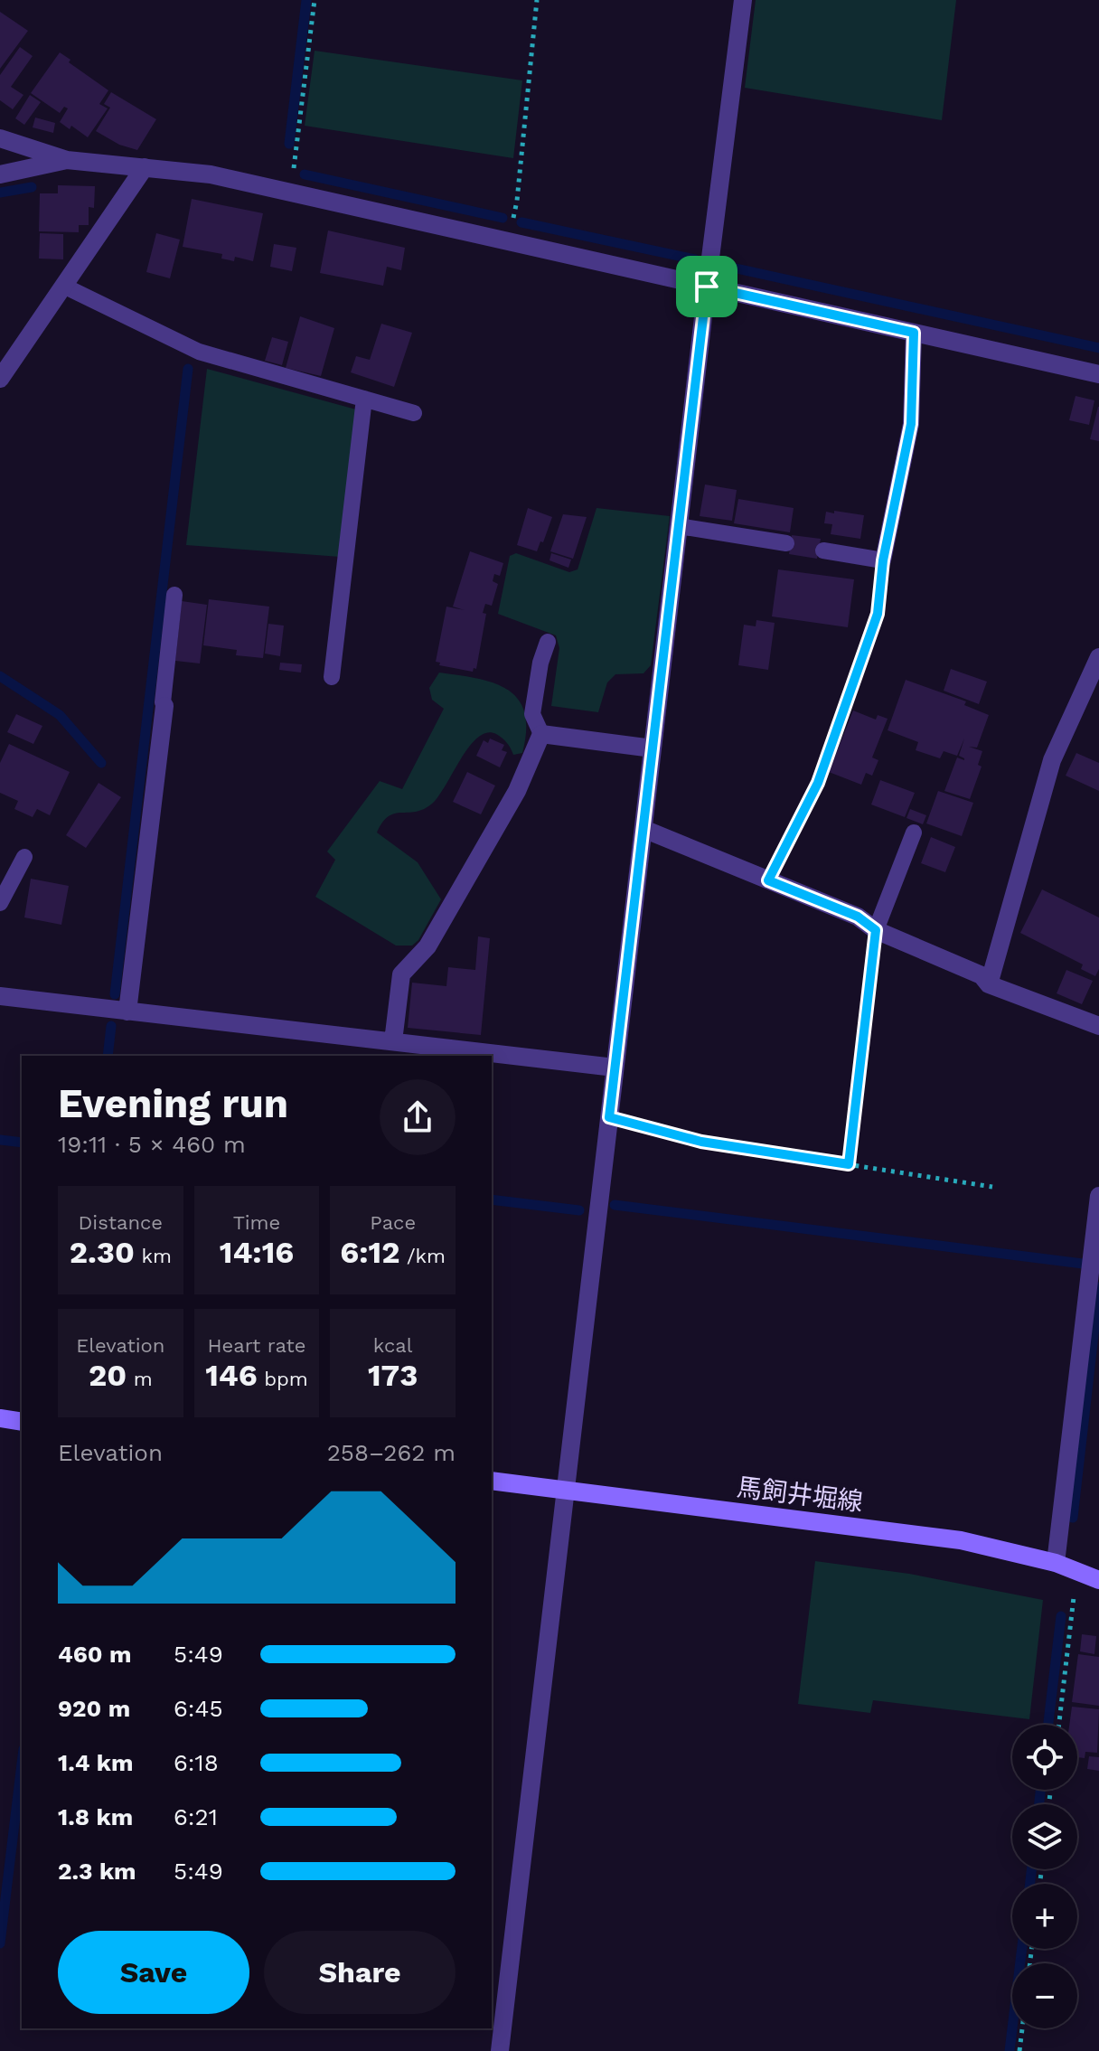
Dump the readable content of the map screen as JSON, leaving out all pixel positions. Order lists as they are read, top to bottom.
{
  "streets": {
    "main road": ["馬飼井堀線"]
  },
  "page": {
    "heading": ["Evening run", "19:11 · 5 × 460 m"],
    "stats": [
      ["Distance", "2.30 km"],
      ["Time", "14:16"],
      ["Pace", "6:12 /km"],
      ["Elevation", "20 m"],
      ["Heart rate", "146 bpm"],
      ["kcal", "173"]
    ],
    "chart": ["Elevation", "258–262 m"],
    "list": [
      {
        "name": "460 m",
        "note": "5:49"
      },
      {
        "name": "920 m",
        "note": "6:45"
      },
      {
        "name": "1.4 km",
        "note": "6:18"
      },
      {
        "name": "1.8 km",
        "note": "6:21"
      },
      {
        "name": "2.3 km",
        "note": "5:49"
      }
    ],
    "map_buttons": ["+", "−"],
    "buttons": ["Save", "Share"]
  }
}
